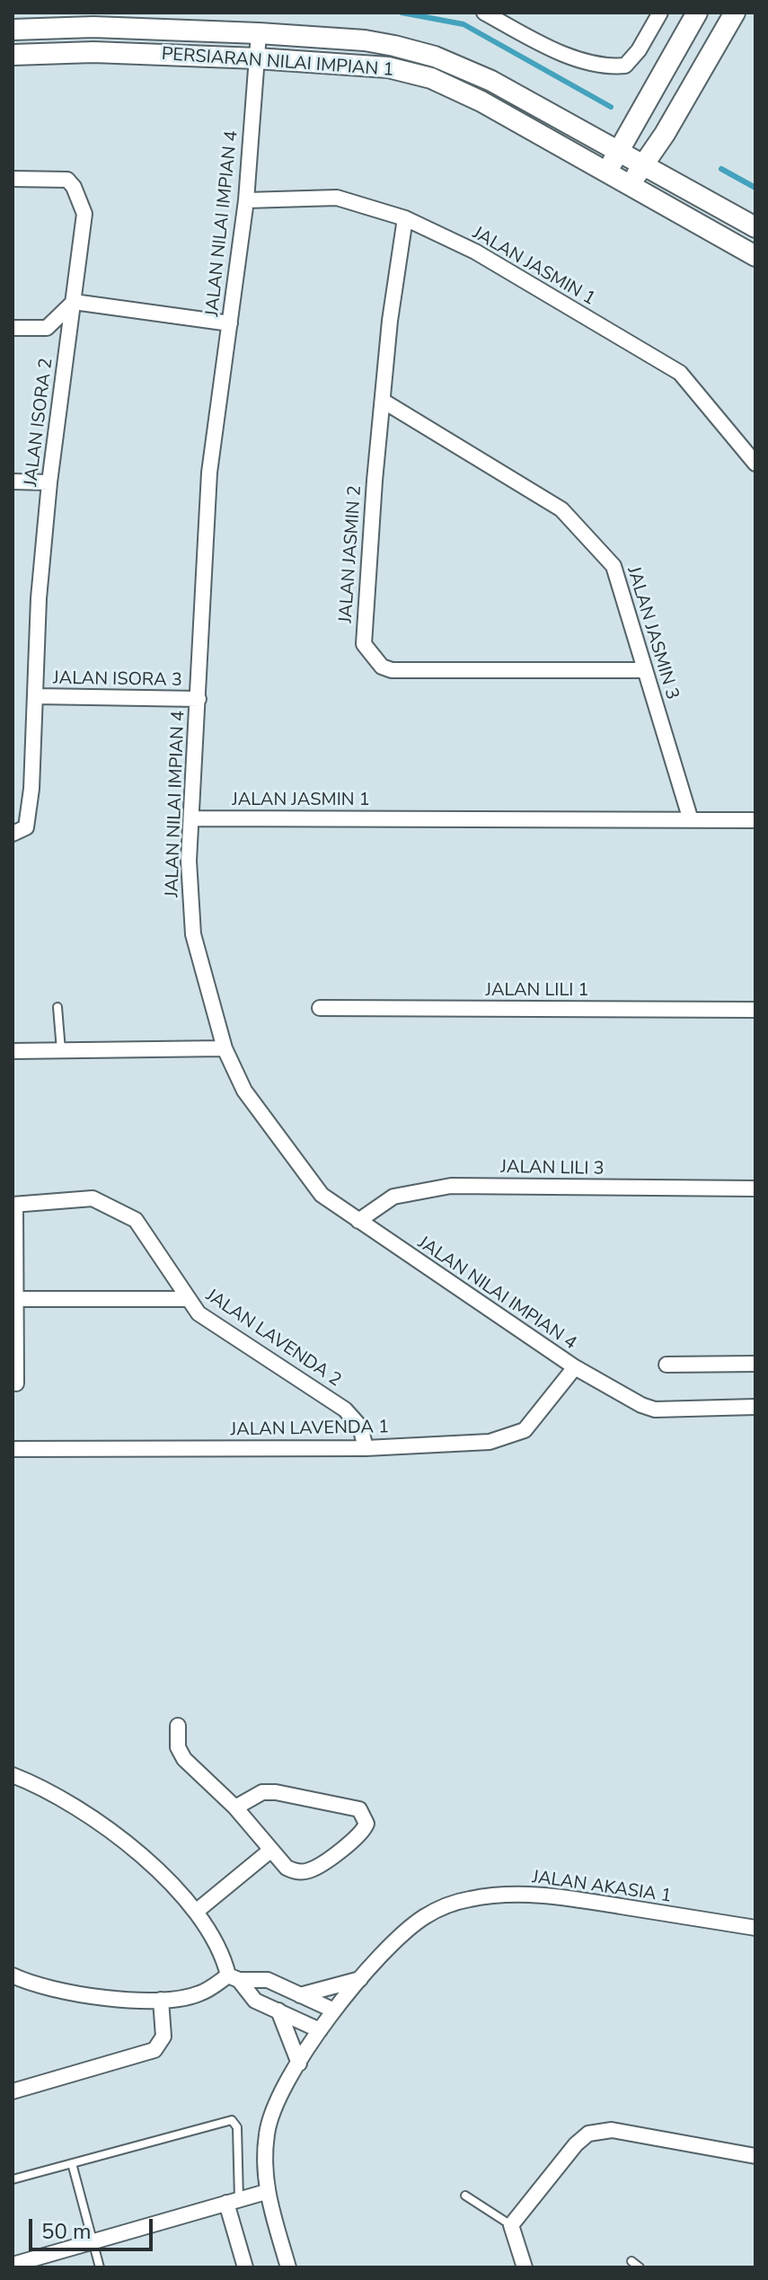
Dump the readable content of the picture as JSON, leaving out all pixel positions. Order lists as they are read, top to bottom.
{
  "streets": {
    "street": [
      "PERSIARAN NILAI IMPIAN 1",
      "JALAN NILAI IMPIAN 4",
      "JALAN JASMIN 1",
      "JALAN ISORA 2",
      "JALAN JASMIN 2",
      "JALAN JASMIN 3",
      "JALAN ISORA 3",
      "JALAN LILI 1",
      "JALAN LILI 3",
      "JALAN LAVENDA 2",
      "JALAN LAVENDA 1",
      "JALAN AKASIA 1"
    ]
  },
  "crossings": [
    ["PERSIARAN NILAI IMPIAN 1", "JALAN NILAI IMPIAN 4"],
    ["JALAN NILAI IMPIAN 4", "JALAN JASMIN 1"],
    ["JALAN NILAI IMPIAN 4", "JALAN ISORA 3"],
    ["JALAN NILAI IMPIAN 4", "JALAN LILI 3"],
    ["JALAN NILAI IMPIAN 4", "JALAN LAVENDA 1"],
    ["JALAN JASMIN 1", "JALAN JASMIN 2"],
    ["JALAN JASMIN 1", "JALAN JASMIN 3"],
    ["JALAN ISORA 2", "JALAN ISORA 3"],
    ["JALAN JASMIN 2", "JALAN JASMIN 3"],
    ["JALAN LAVENDA 2", "JALAN LAVENDA 1"]
  ],
  "scale_bar": "50 m"
}
